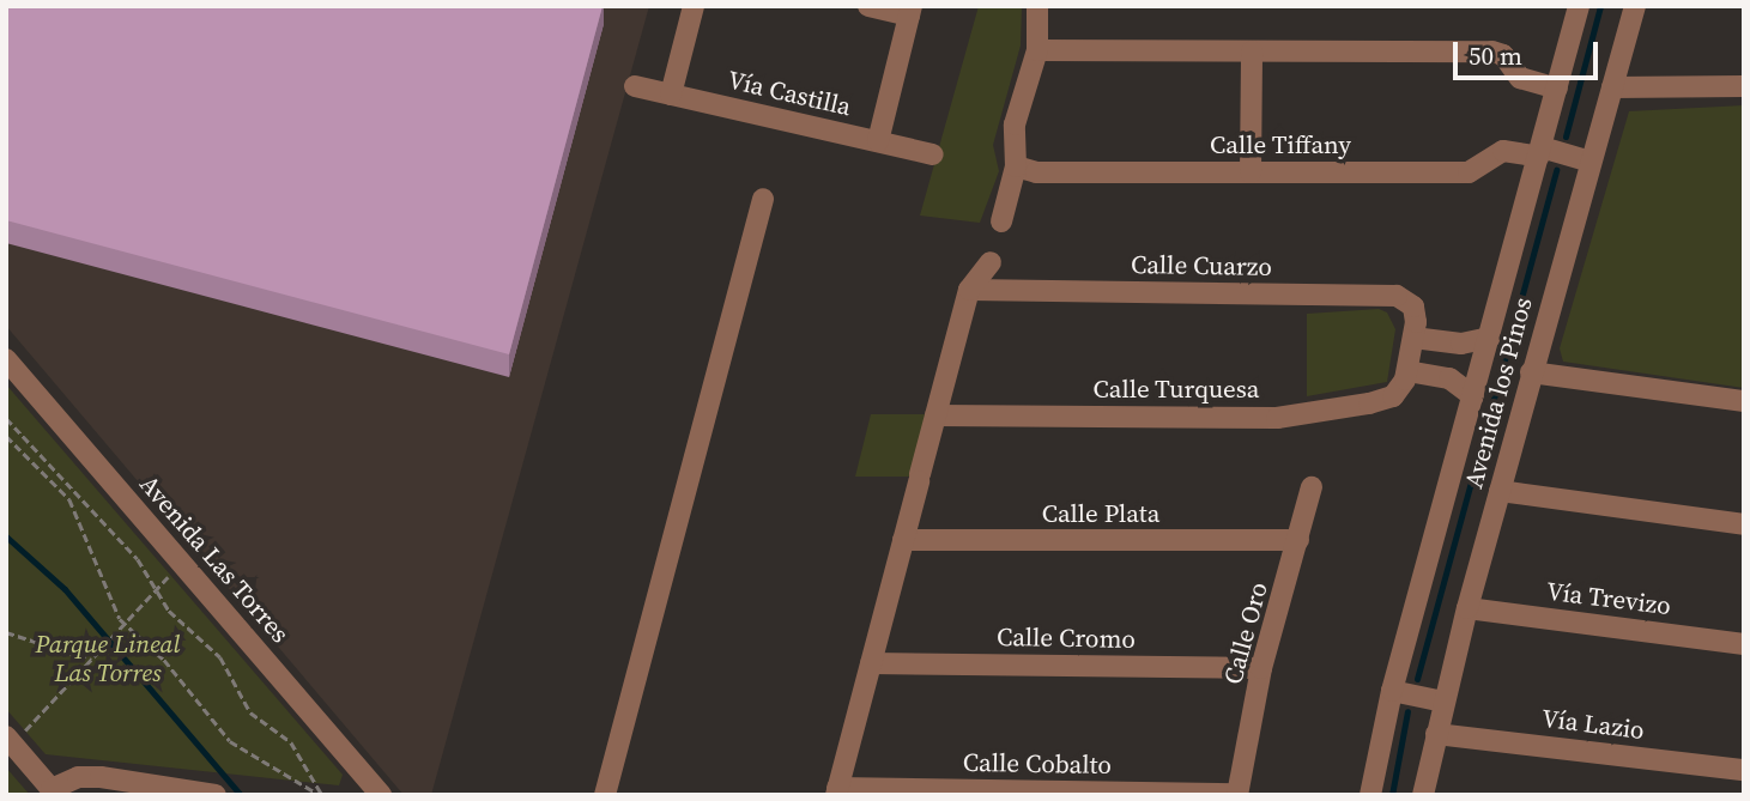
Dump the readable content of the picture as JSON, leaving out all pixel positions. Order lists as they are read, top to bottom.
{
  "streets": {
    "street": [
      "Vía Castilla",
      "Calle Tiffany",
      "Calle Cuarzo",
      "Calle Turquesa",
      "Avenida los Pinos",
      "Calle Plata",
      "Avenida Las Torres",
      "Vía Trevizo",
      "Calle Oro",
      "Calle Cromo",
      "Vía Lazio",
      "Calle Cobalto"
    ]
  },
  "crossings": [
    ["Calle Tiffany", "Avenida los Pinos"],
    ["Avenida los Pinos", "Vía Trevizo"],
    ["Avenida los Pinos", "Vía Lazio"],
    ["Calle Plata", "Calle Oro"],
    ["Calle Oro", "Calle Cromo"],
    ["Calle Oro", "Calle Cobalto"]
  ],
  "parks": ["Parque Lineal Las Torres"],
  "scale_bar": "50 m"
}
